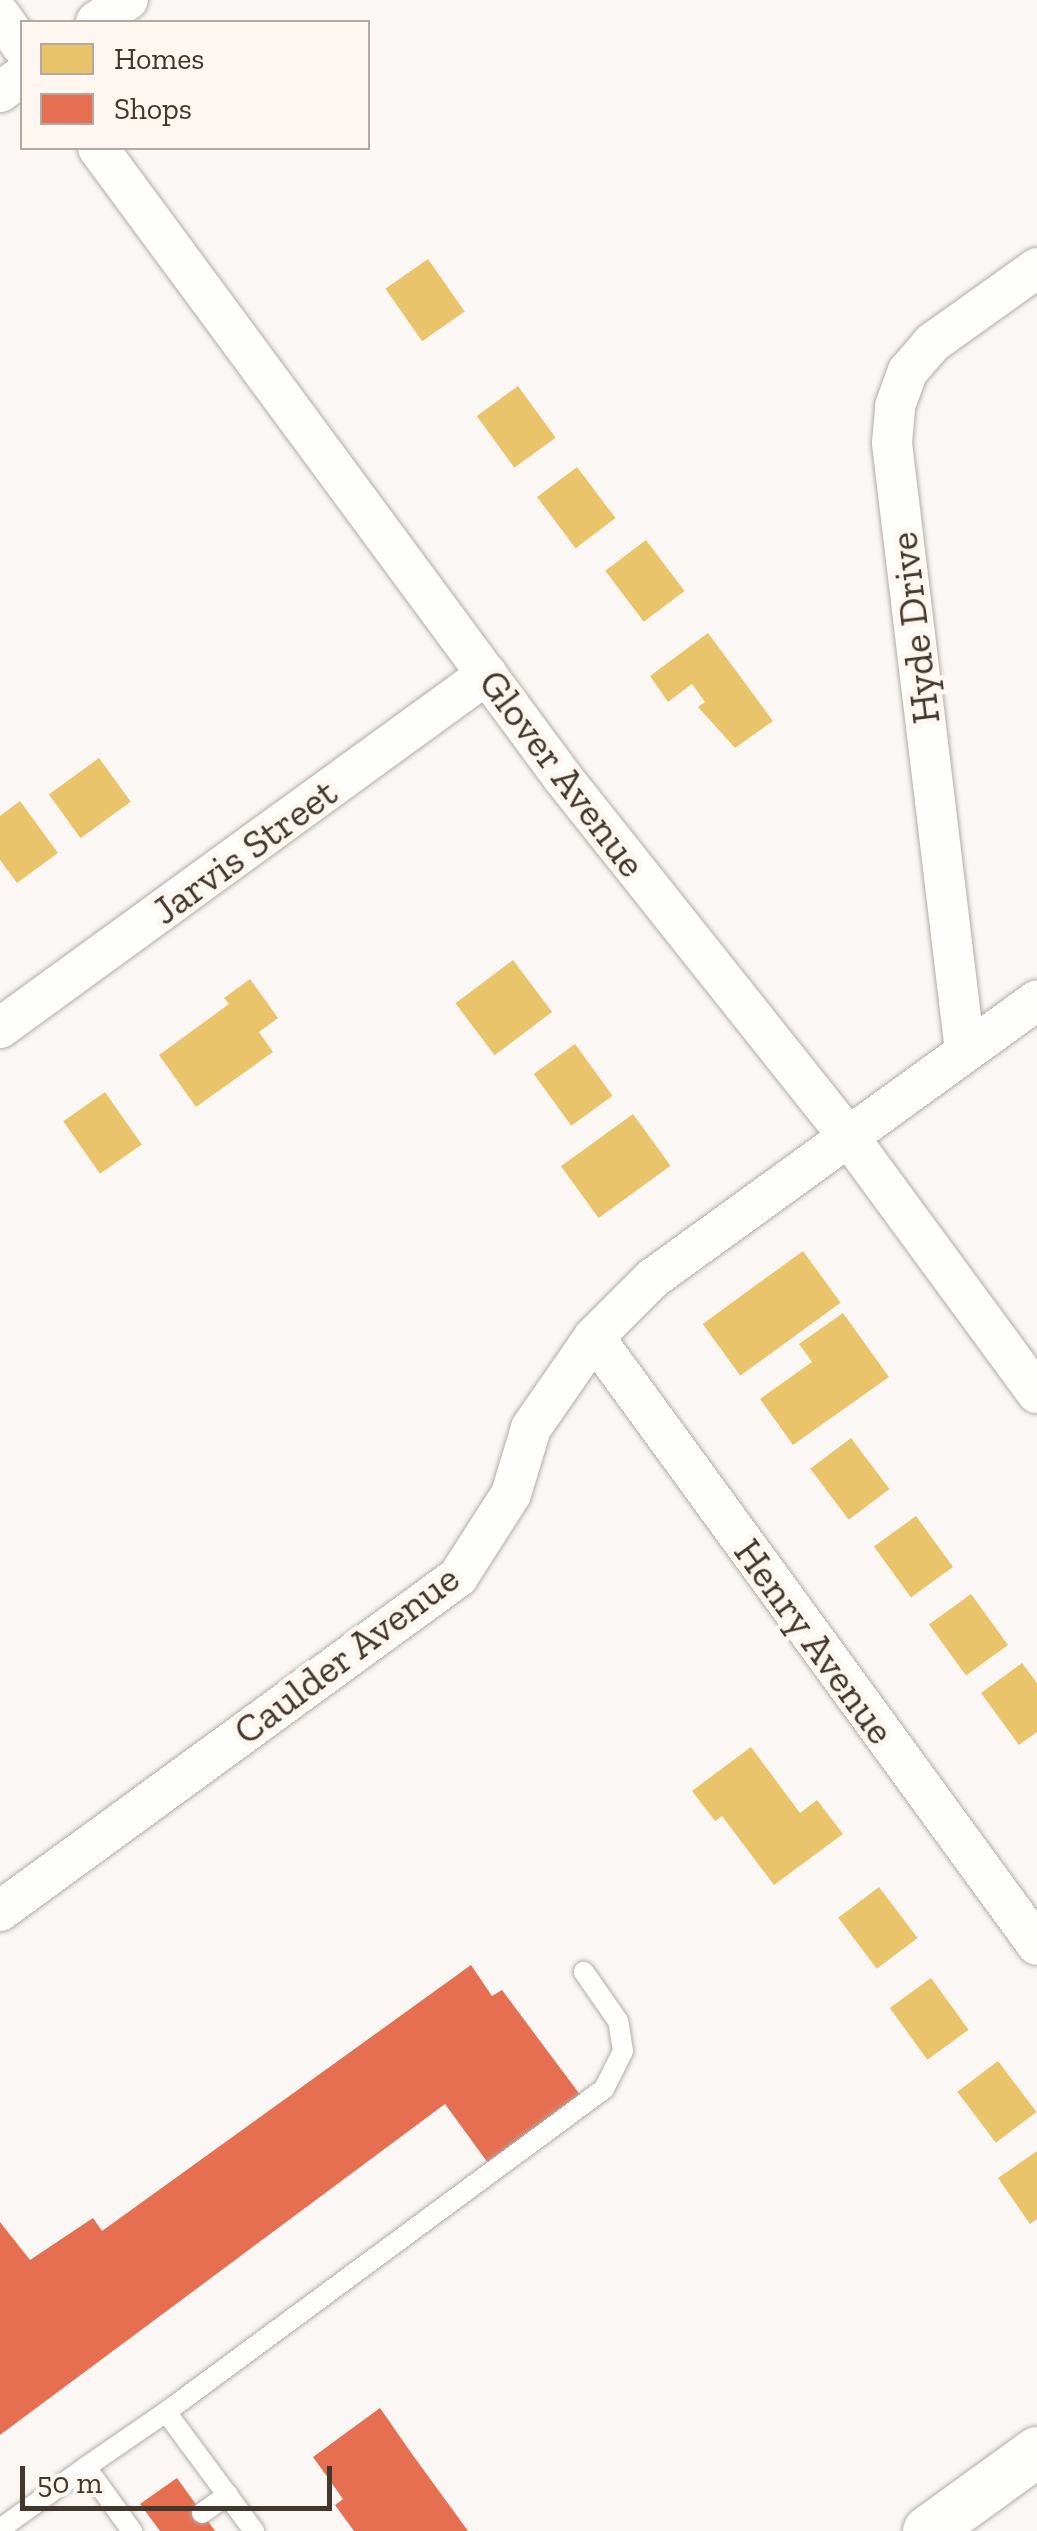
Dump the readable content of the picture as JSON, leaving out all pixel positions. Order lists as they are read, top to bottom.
{
  "streets": {
    "street": [
      "Hyde Drive",
      "Glover Avenue",
      "Jarvis Street",
      "Henry Avenue",
      "Caulder Avenue"
    ]
  },
  "crossings": [
    ["Hyde Drive", "Caulder Avenue"],
    ["Glover Avenue", "Jarvis Street"],
    ["Glover Avenue", "Caulder Avenue"],
    ["Henry Avenue", "Caulder Avenue"]
  ],
  "legend": ["Homes", "Shops"],
  "scale_bar": "50 m"
}
